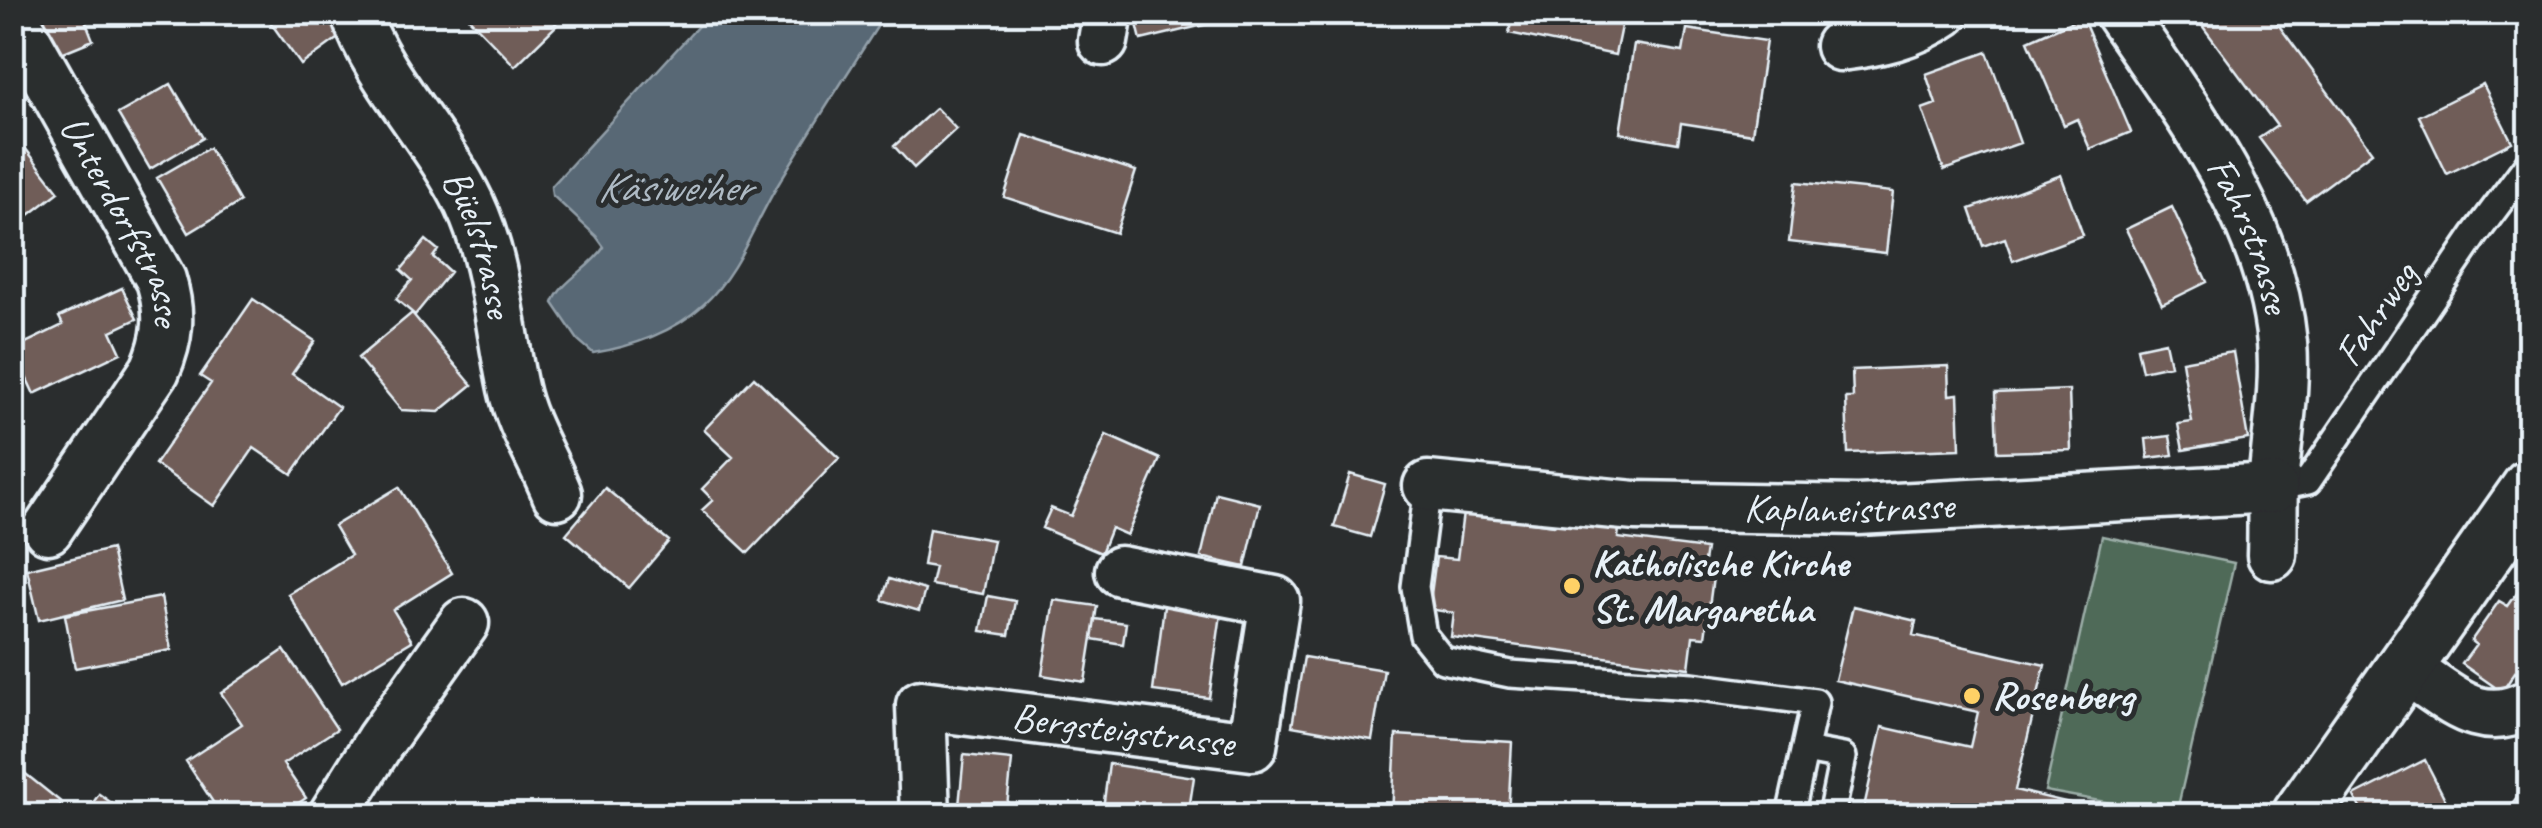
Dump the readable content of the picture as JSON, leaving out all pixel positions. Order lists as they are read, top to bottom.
{
  "streets": {
    "street": [
      "Unterdorfstrasse",
      "Fahrstrasse",
      "Büelstrasse",
      "Kaplaneistrasse",
      "Bergsteigstrasse"
    ],
    "lane": ["Fahrweg"]
  },
  "crossings": [
    ["Fahrstrasse", "Fahrweg"],
    ["Fahrstrasse", "Kaplaneistrasse"],
    ["Fahrweg", "Kaplaneistrasse"]
  ],
  "water": ["Käsiweiher"],
  "places": ["Katholische Kirche St. Margaretha", "Rosenberg"]
}
